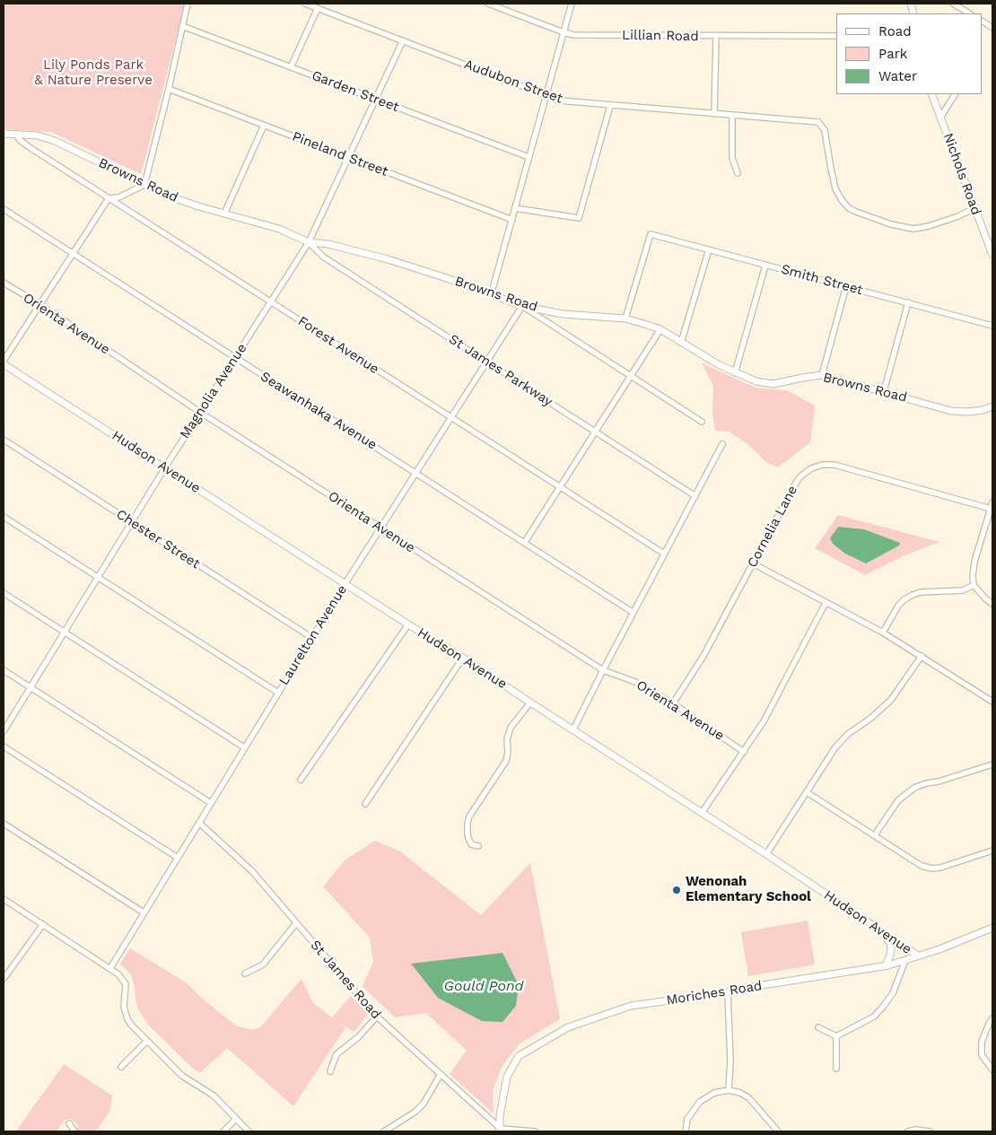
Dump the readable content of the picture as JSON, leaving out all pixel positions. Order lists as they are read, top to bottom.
{
  "streets": {
    "street": [
      "Lillian Road",
      "Audubon Street",
      "Garden Street",
      "Pineland Street",
      "Nichols Road",
      "Browns Road",
      "Smith Street",
      "Orienta Avenue",
      "Forest Avenue",
      "St James Parkway",
      "Magnolia Avenue",
      "Seawanhaka Avenue",
      "Hudson Avenue",
      "Cornelia Lane",
      "Chester Street",
      "Laurelton Avenue",
      "St James Road",
      "Moriches Road"
    ]
  },
  "crossings": [
    ["Audubon Street", "Nichols Road"],
    ["Audubon Street", "Magnolia Avenue"],
    ["Garden Street", "Magnolia Avenue"],
    ["Pineland Street", "Magnolia Avenue"],
    ["Browns Road", "Smith Street"],
    ["Browns Road", "Forest Avenue"],
    ["Browns Road", "St James Parkway"],
    ["Browns Road", "Magnolia Avenue"],
    ["Browns Road", "Laurelton Avenue"],
    ["Orienta Avenue", "Magnolia Avenue"],
    ["Orienta Avenue", "Cornelia Lane"],
    ["Orienta Avenue", "Laurelton Avenue"],
    ["Forest Avenue", "Magnolia Avenue"],
    ["Forest Avenue", "Laurelton Avenue"],
    ["St James Parkway", "Magnolia Avenue"],
    ["St James Parkway", "Laurelton Avenue"],
    ["Magnolia Avenue", "Seawanhaka Avenue"],
    ["Magnolia Avenue", "Hudson Avenue"],
    ["Magnolia Avenue", "Chester Street"],
    ["Seawanhaka Avenue", "Laurelton Avenue"],
    ["Hudson Avenue", "Laurelton Avenue"],
    ["Hudson Avenue", "Moriches Road"],
    ["Chester Street", "Laurelton Avenue"],
    ["Laurelton Avenue", "St James Road"],
    ["St James Road", "Moriches Road"]
  ],
  "water": ["Gould Pond"],
  "parks": ["Lily Ponds Park & Nature Preserve"],
  "places": ["Wenonah Elementary School"],
  "legend": ["Road", "Park", "Water"]
}
